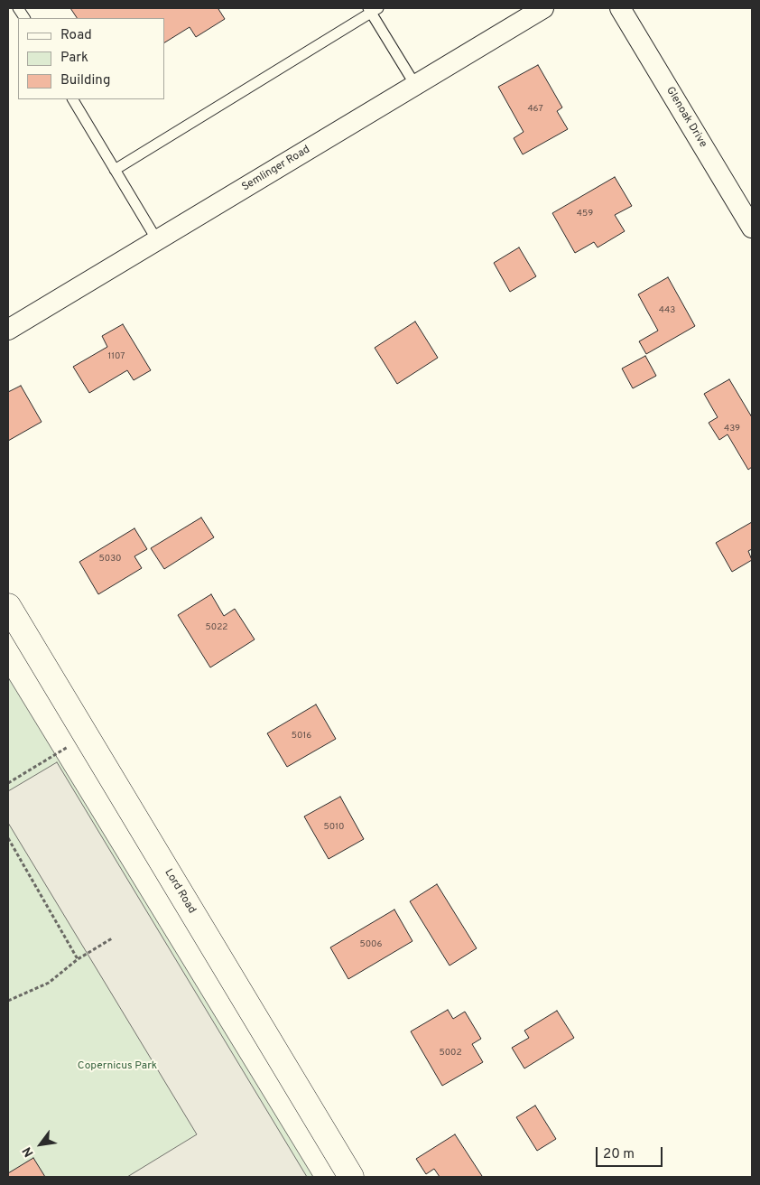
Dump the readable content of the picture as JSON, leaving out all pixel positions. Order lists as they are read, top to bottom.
{
  "streets": {
    "street": ["Glenoak Drive", "Semlinger Road", "Lord Road"]
  },
  "parks": ["Copernicus Park"],
  "house_numbers": [
    "467",
    "459",
    "443",
    "1107",
    "439",
    "5030",
    "5022",
    "5016",
    "5010",
    "5006",
    "5002"
  ],
  "legend": ["Road", "Park", "Building"],
  "scale_bar": "20 m",
  "north": "bottom left"
}
